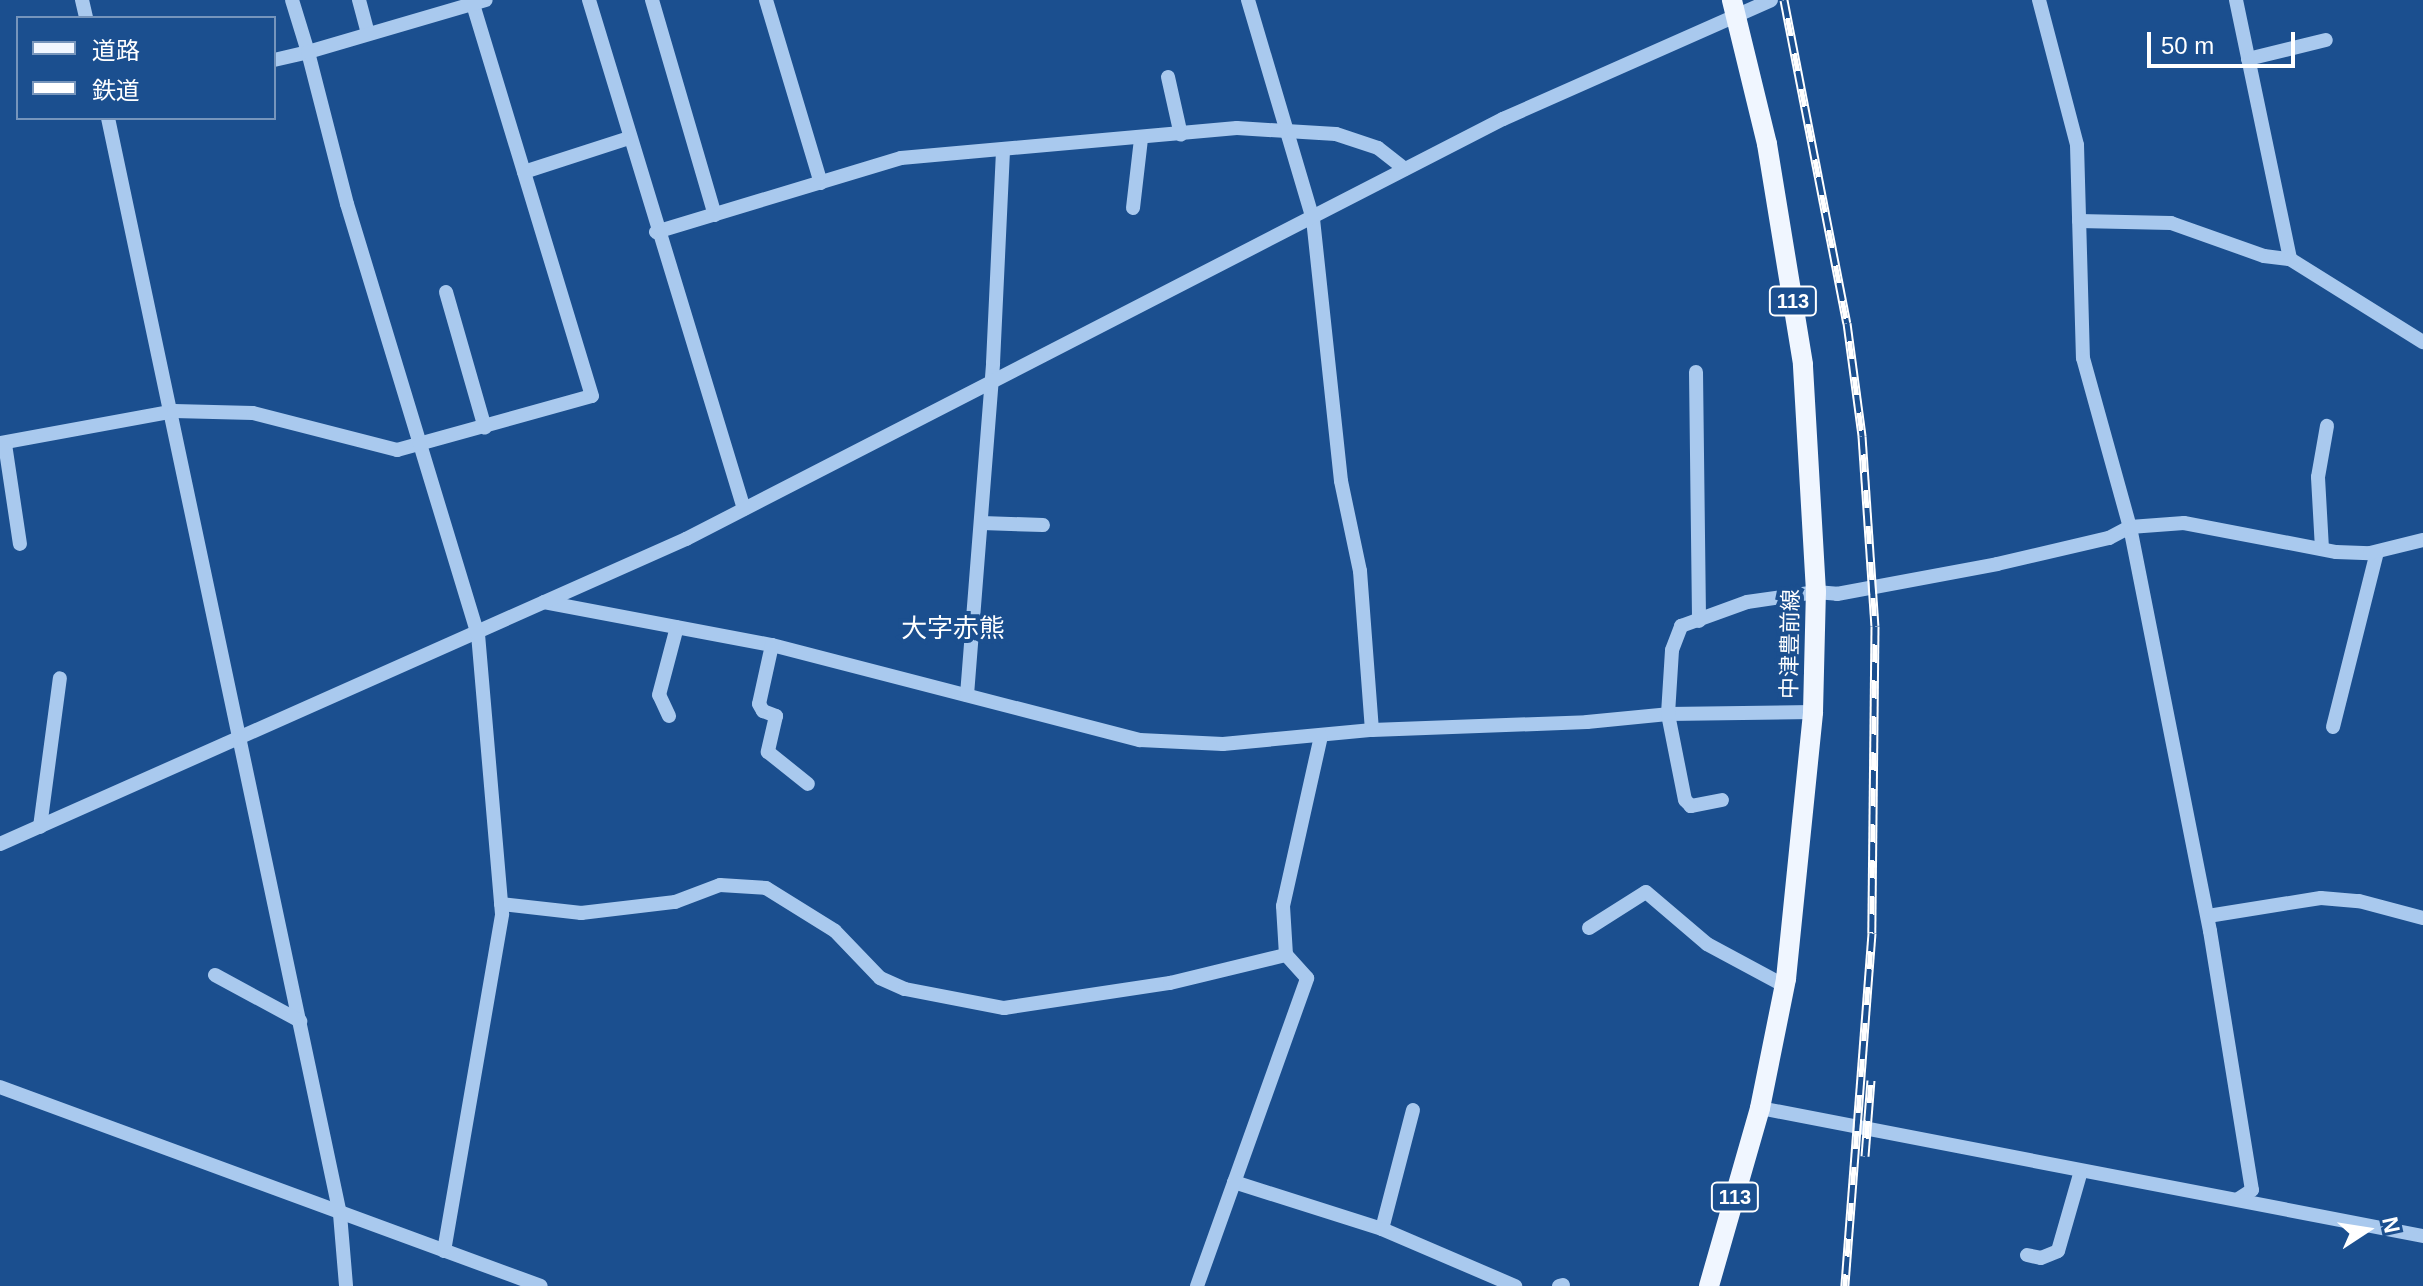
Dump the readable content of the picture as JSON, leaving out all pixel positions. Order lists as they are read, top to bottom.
{
  "streets": {
    "main road": ["113", "中津豊前線"]
  },
  "districts": ["大字赤熊"],
  "legend": ["道路", "鉄道"],
  "scale_bar": "50 m",
  "north": "right"
}
